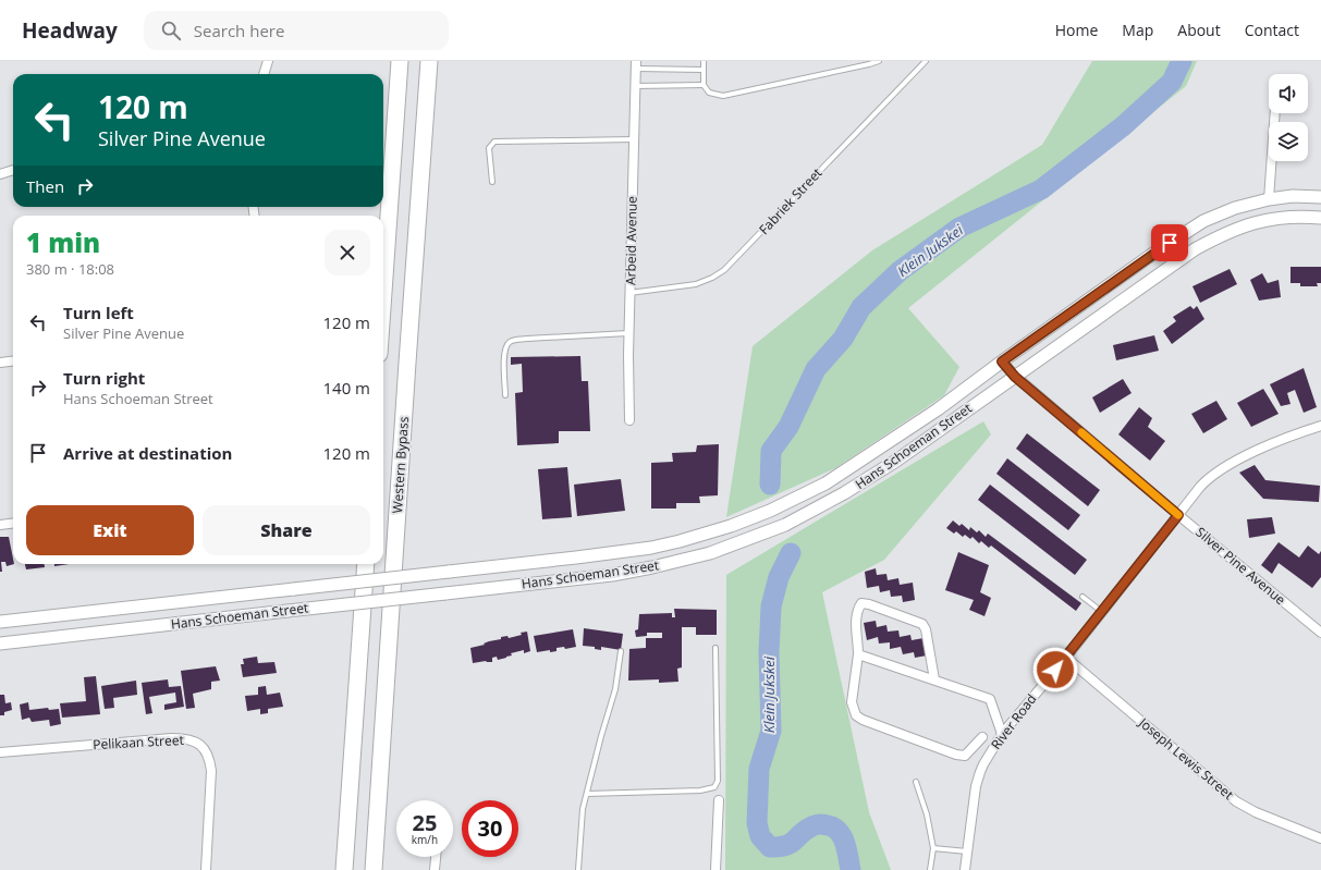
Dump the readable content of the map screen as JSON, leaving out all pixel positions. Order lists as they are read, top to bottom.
{
  "streets": {
    "highway": ["Western Bypass"],
    "main road": ["Hans Schoeman Street"],
    "street": [
      "Arbeid Avenue",
      "Silver Pine Avenue",
      "River Road",
      "Pelikaan Street",
      "Joseph Lewis Street"
    ],
    "lane": ["Fabriek Street"]
  },
  "crossings": [
    ["Fabriek Street", "Arbeid Avenue"],
    ["Hans Schoeman Street", "Silver Pine Avenue"],
    ["Silver Pine Avenue", "River Road"],
    ["River Road", "Joseph Lewis Street"]
  ],
  "water": ["Klein Jukskei"],
  "page": {
    "header": "Headway",
    "search": "Search here",
    "nav": [
      "Home",
      "Map",
      "About",
      "Contact"
    ],
    "turn": ["120 m", "Silver Pine Avenue"],
    "then": "Then",
    "heading": ["1 min", "380 m · 18:08"],
    "list": [
      {
        "name": "Turn left",
        "note": "Silver Pine Avenue",
        "value": "120 m"
      },
      {
        "name": "Turn right",
        "note": "Hans Schoeman Street",
        "value": "140 m"
      },
      {
        "name": "Arrive at destination",
        "value": "120 m"
      }
    ],
    "buttons": ["Exit", "Share"],
    "speed": "25 km/h",
    "limit": "30"
  }
}
